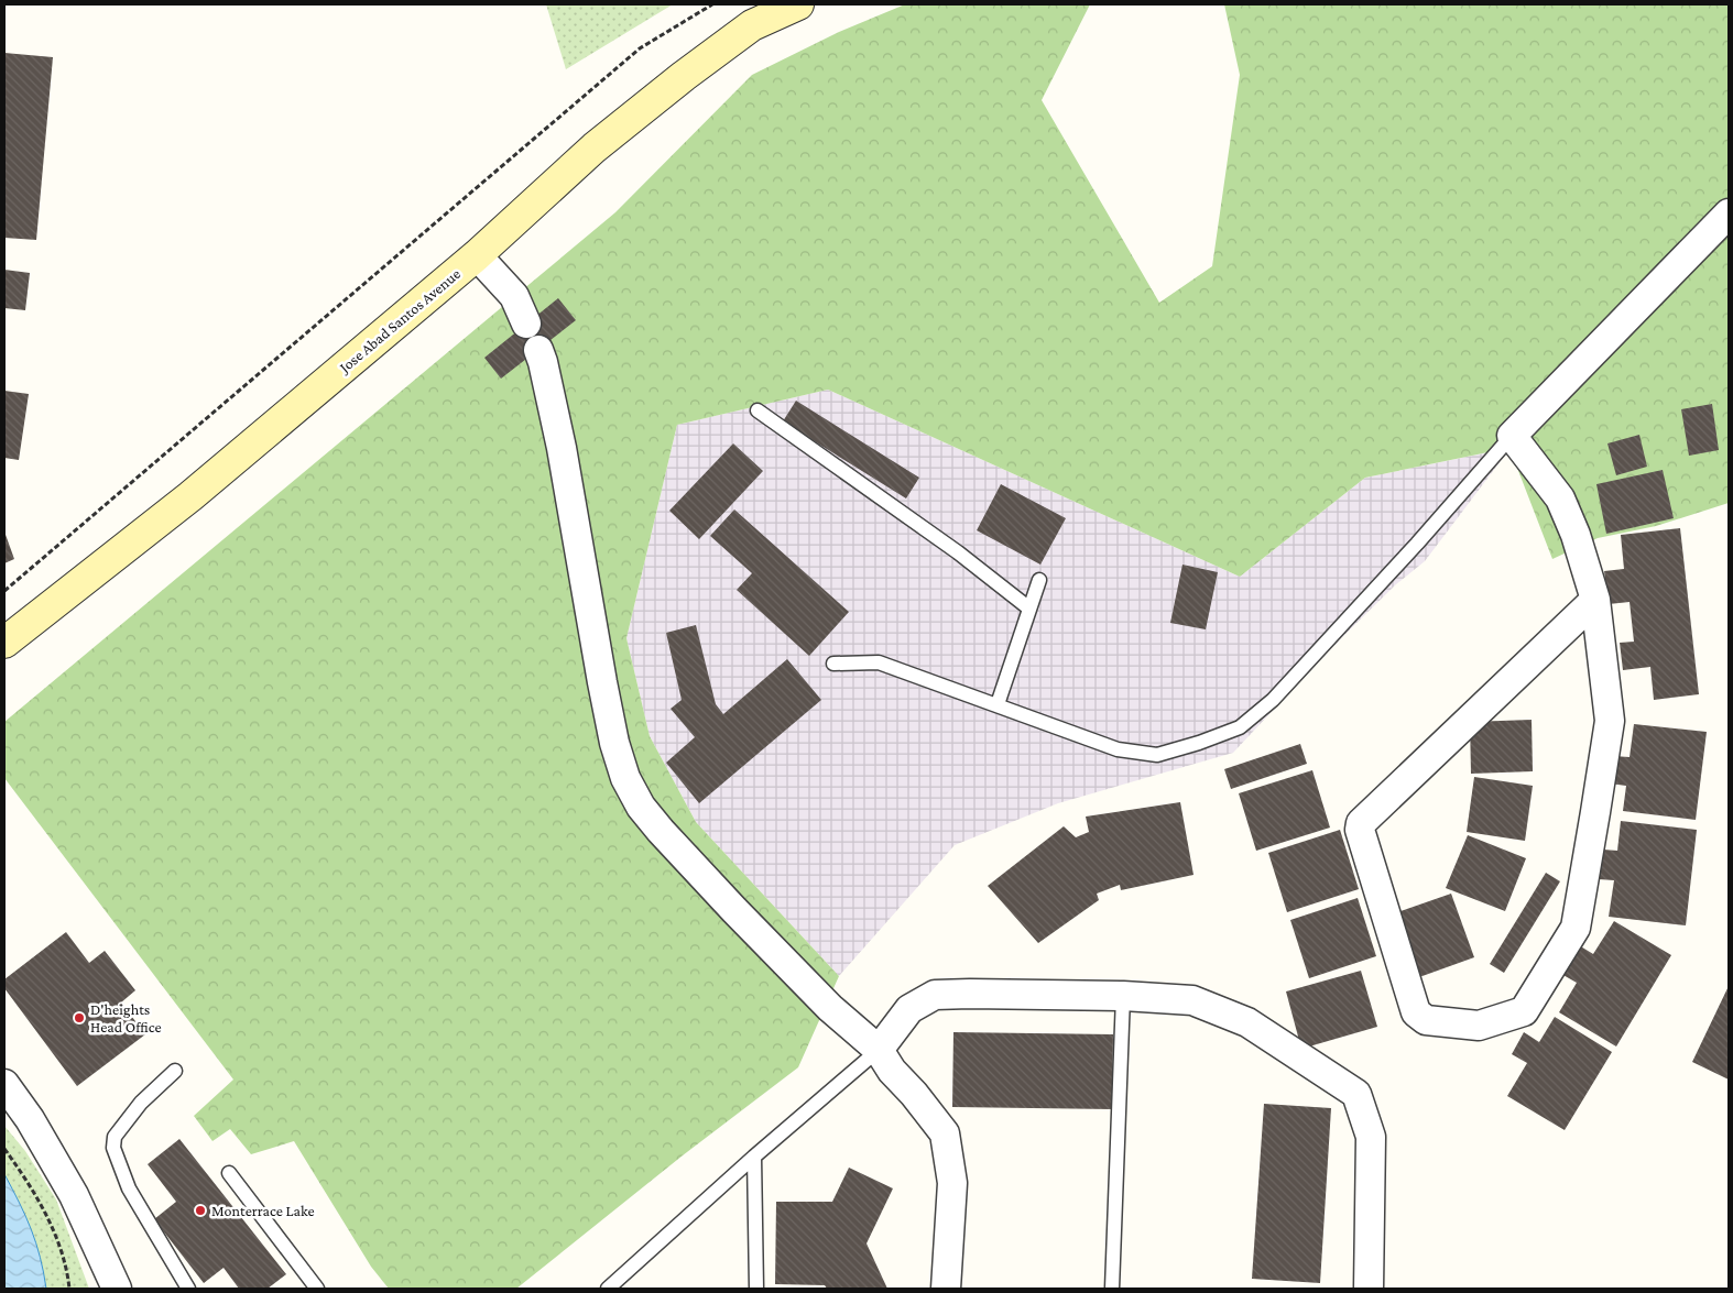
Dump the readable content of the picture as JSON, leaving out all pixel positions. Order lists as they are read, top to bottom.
{
  "streets": {
    "main road": ["Jose Abad Santos Avenue"]
  },
  "places": ["D'heights Head Office", "Monterrace Lake"]
}
